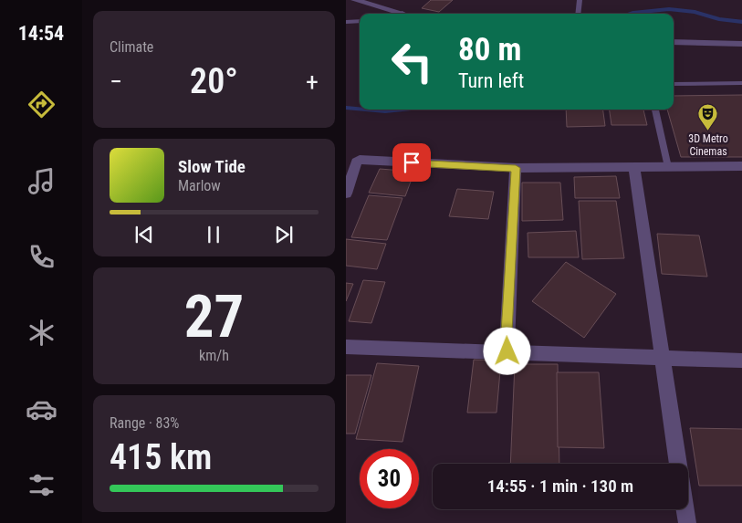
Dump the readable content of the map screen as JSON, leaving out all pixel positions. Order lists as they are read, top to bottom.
{
  "places": {
    "theatre": ["3D Metro Cinemas"]
  },
  "page": {
    "tabs": "14:54",
    "tile": [
      "Climate",
      ["27", "km/h"],
      ["Range · 83%", "415 km"]
    ],
    "turn": ["80 m", "Turn left"],
    "heat": ["−", "20°", "+"],
    "song": ["Slow Tide", "Marlow"],
    "limit": "30",
    "trip": "14:55 · 1 min · 130 m"
  }
}
